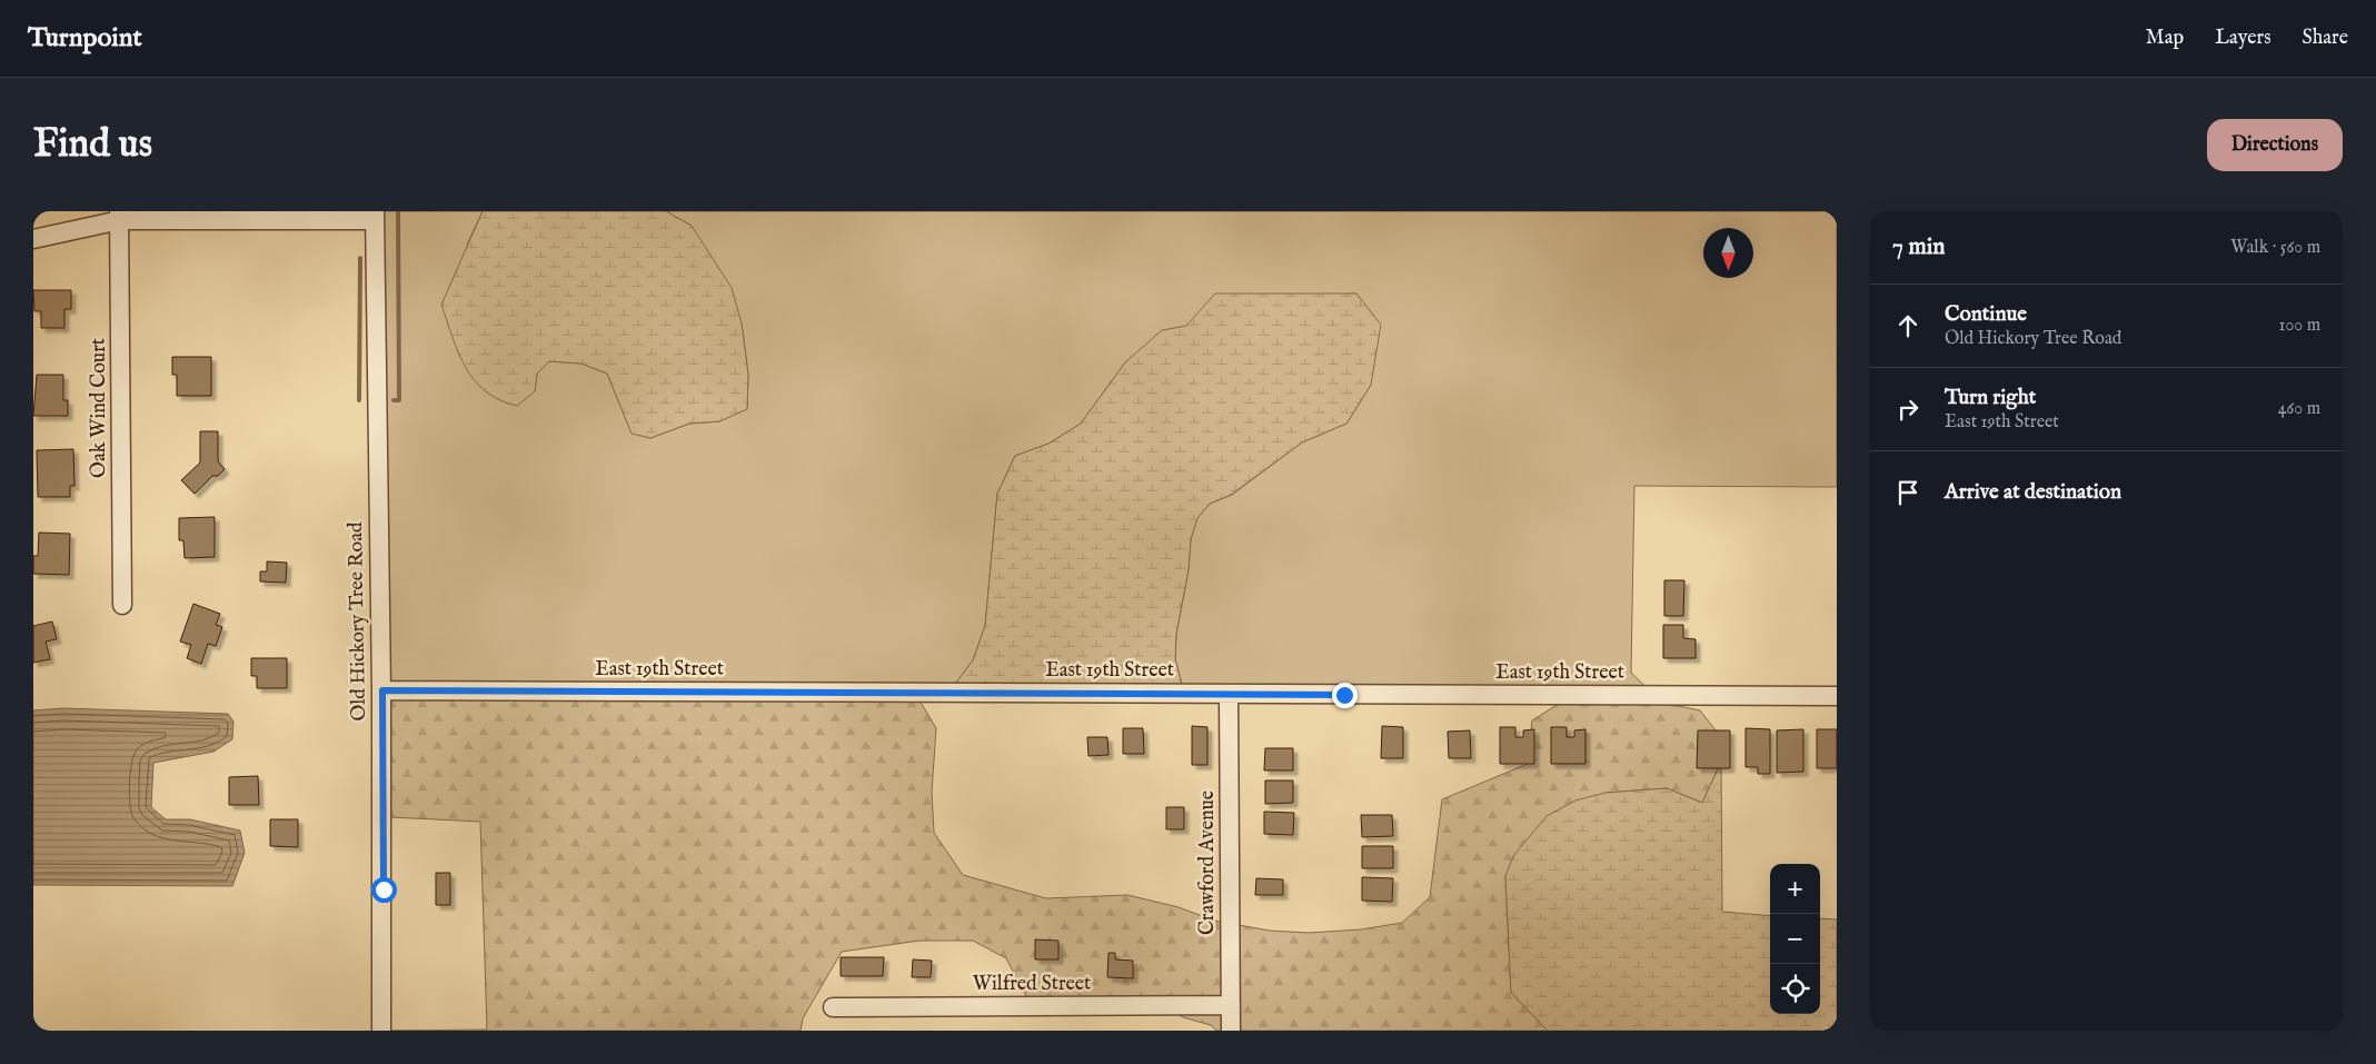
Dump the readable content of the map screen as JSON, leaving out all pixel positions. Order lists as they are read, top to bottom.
{
  "streets": {
    "street": [
      "Oak Wind Court",
      "Old Hickory Tree Road",
      "East 19th Street",
      "Crawford Avenue",
      "Wilfred Street"
    ]
  },
  "crossings": [
    ["Old Hickory Tree Road", "East 19th Street"],
    ["East 19th Street", "Crawford Avenue"],
    ["Crawford Avenue", "Wilfred Street"]
  ],
  "north": "bottom",
  "page": {
    "header": "Turnpoint",
    "nav": ["Map", "Layers", "Share"],
    "buttons": "Directions",
    "title": "Find us",
    "heading": ["7 min", "Walk · 560 m"],
    "list": [
      ["Continue", "Old Hickory Tree Road", "100 m"],
      ["Turn right", "East 19th Street", "460 m"],
      "Arrive at destination"
    ],
    "map_buttons": ["+", "−"]
  }
}
